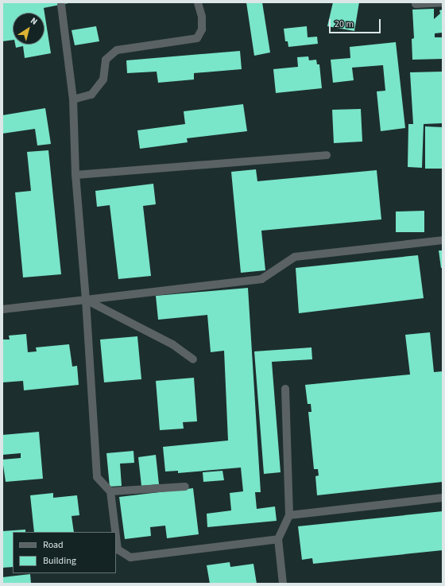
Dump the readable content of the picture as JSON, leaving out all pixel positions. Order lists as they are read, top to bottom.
{
  "legend": ["Road", "Building"],
  "scale_bar": "20 m",
  "north": "top right"
}
